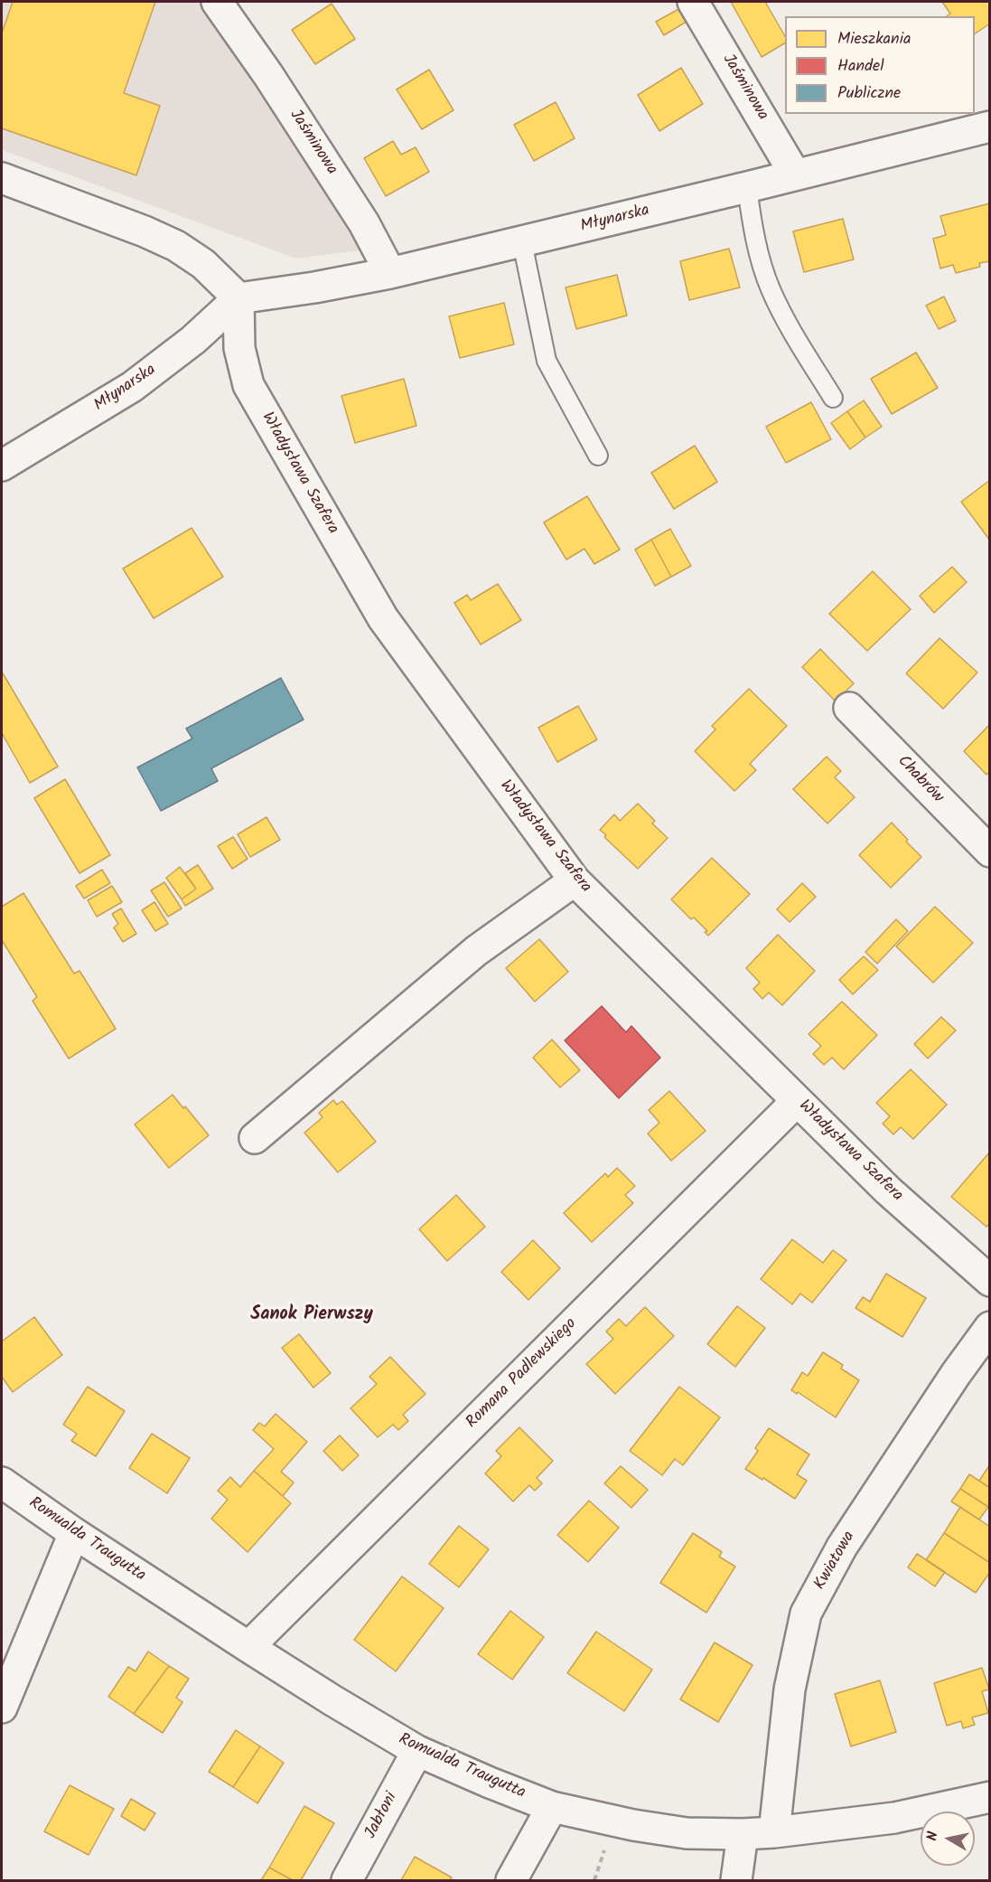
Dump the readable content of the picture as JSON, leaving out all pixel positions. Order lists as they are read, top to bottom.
{
  "streets": {
    "street": [
      "Jaśminowa",
      "Młynarska",
      "Władysława Szafera",
      "Chabrów",
      "Romana Padlewskiego",
      "Romualda Traugutta",
      "Kwiatowa",
      "Jabłoni"
    ]
  },
  "crossings": [
    ["Jaśminowa", "Młynarska"],
    ["Młynarska", "Władysława Szafera"],
    ["Władysława Szafera", "Romana Padlewskiego"],
    ["Romana Padlewskiego", "Romualda Traugutta"],
    ["Romualda Traugutta", "Kwiatowa"],
    ["Romualda Traugutta", "Jabłoni"]
  ],
  "districts": ["Sanok Pierwszy"],
  "legend": ["Mieszkania", "Handel", "Publiczne"],
  "north": "left"
}
